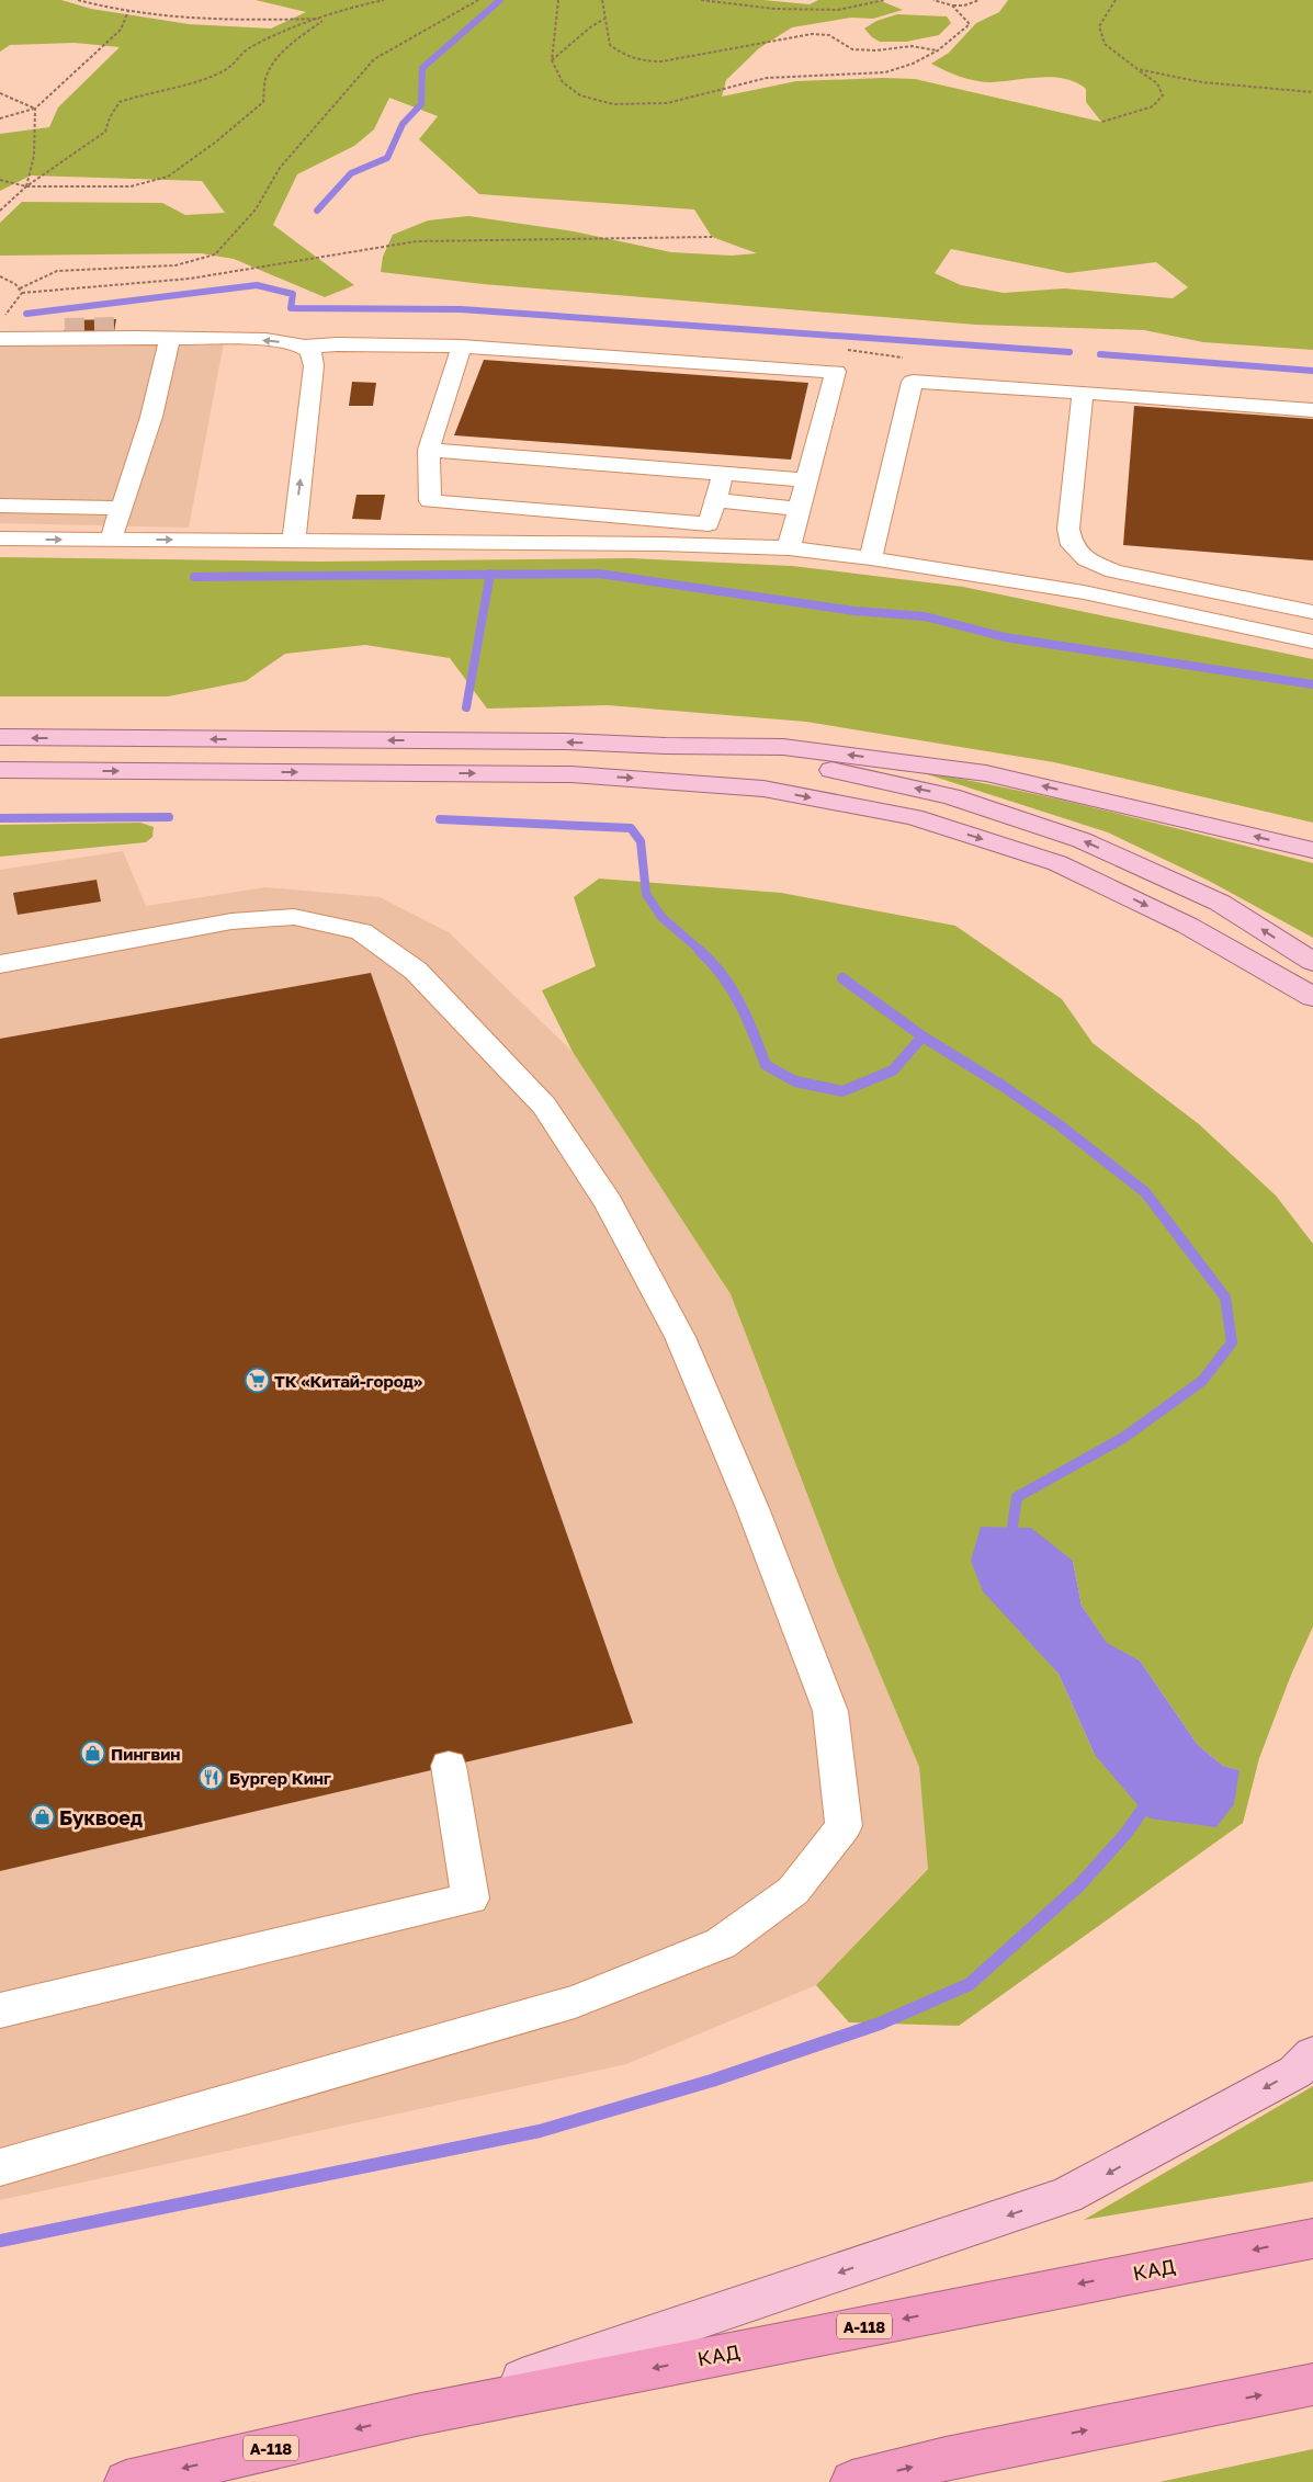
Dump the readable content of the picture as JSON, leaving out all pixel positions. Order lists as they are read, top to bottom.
{
  "streets": {
    "highway": ["КАД", "А-118"]
  },
  "places": {
    "supermarket": ["ТК «Китай-город»"],
    "shop": ["Пингвин", "Буквоед"],
    "restaurant": ["Бургер Кинг"]
  }
}
